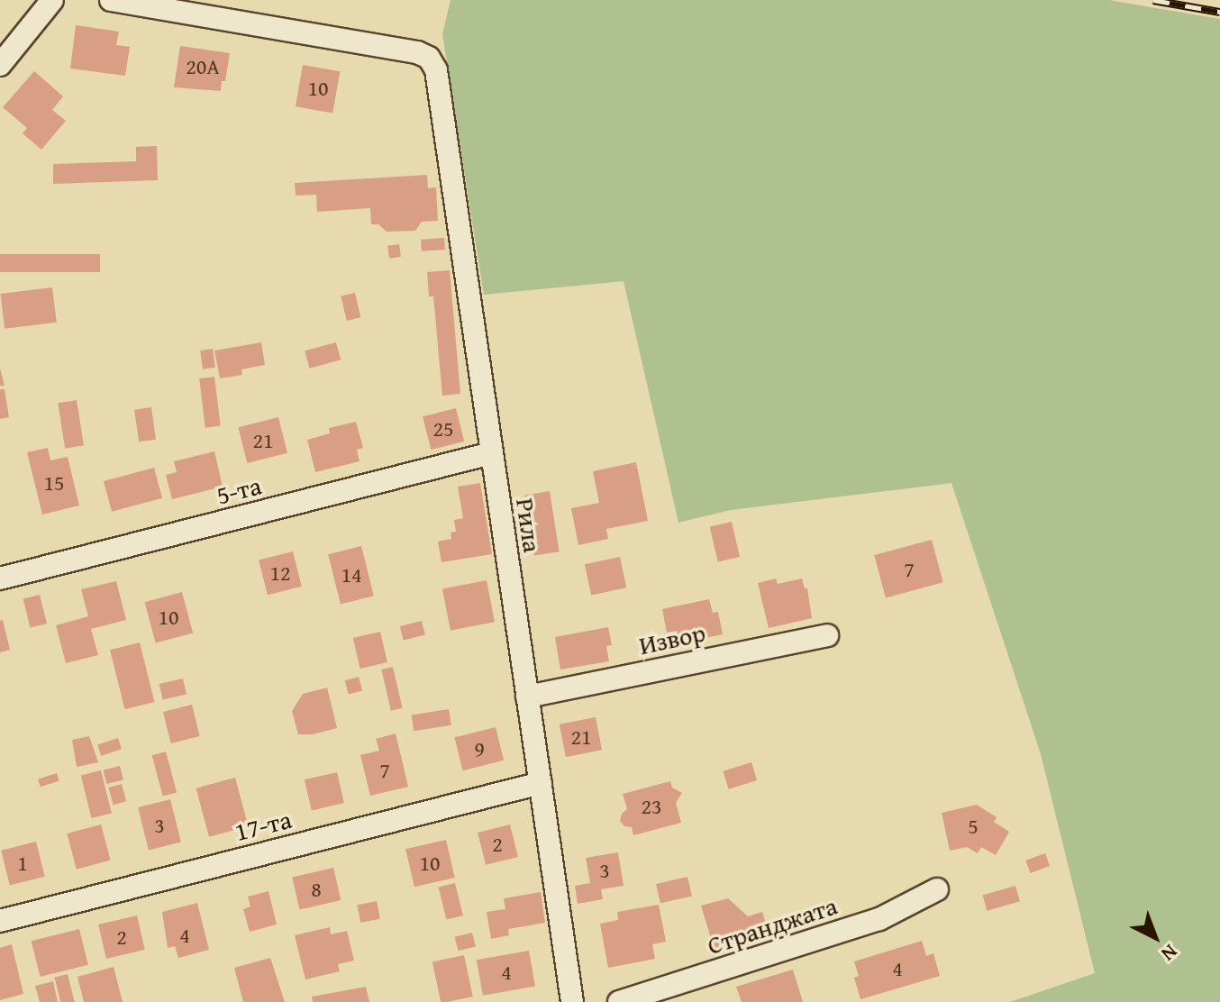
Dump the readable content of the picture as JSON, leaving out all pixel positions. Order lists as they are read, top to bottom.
{
  "streets": {
    "street": [
      "5-та",
      "Рила",
      "Извор",
      "17-та",
      "Странджата"
    ]
  },
  "crossings": [
    ["5-та", "Рила"],
    ["Рила", "Извор"],
    ["Рила", "17-та"]
  ],
  "house_numbers": [
    "20А",
    "10",
    "25",
    "21",
    "15",
    "7",
    "12",
    "14",
    "10",
    "21",
    "9",
    "7",
    "23",
    "3",
    "5",
    "2",
    "1",
    "10",
    "3",
    "8",
    "4",
    "2",
    "4",
    "4"
  ],
  "north": "bottom right"
}
